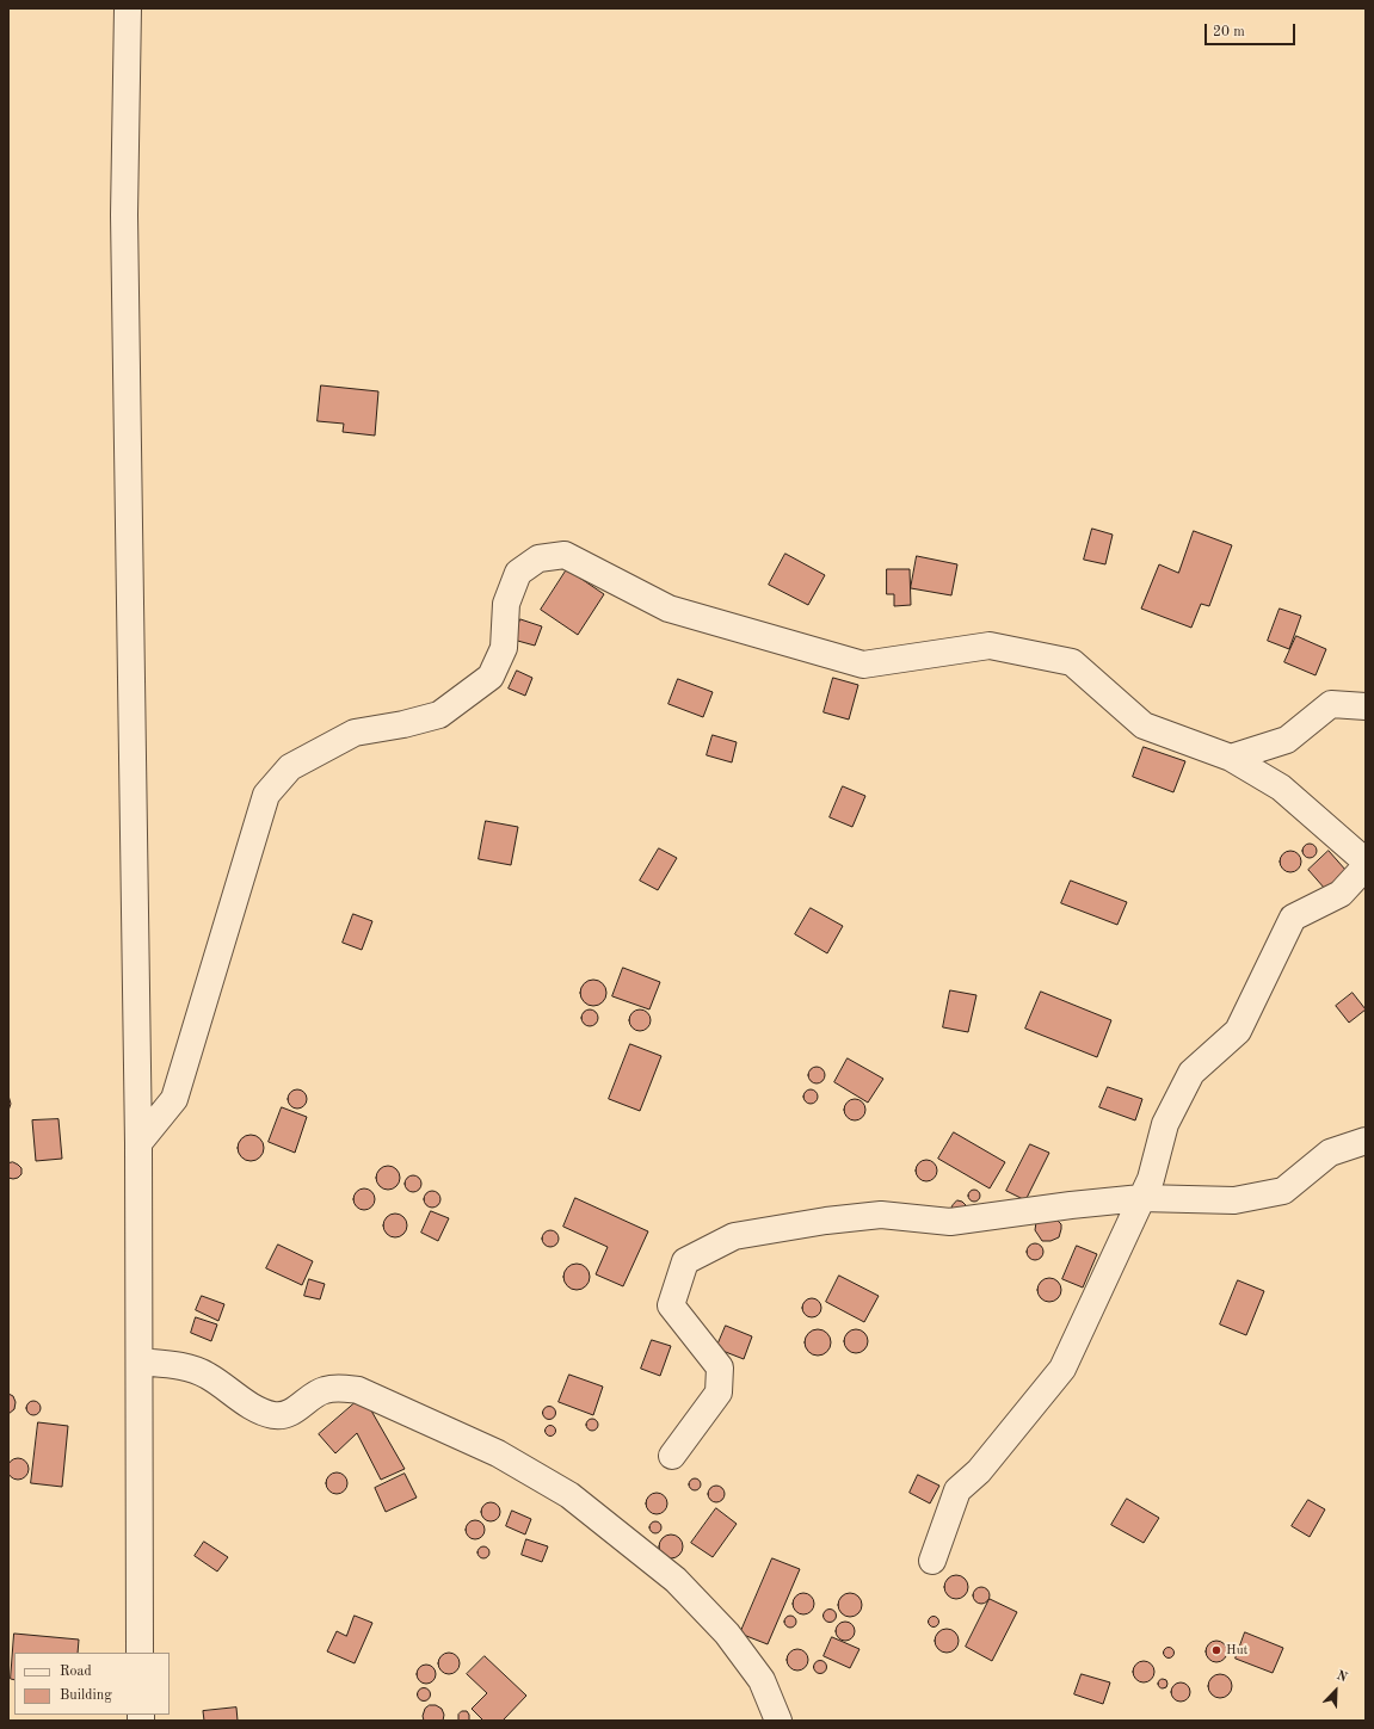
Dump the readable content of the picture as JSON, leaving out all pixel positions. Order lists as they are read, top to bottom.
{
  "places": ["Hut"],
  "legend": ["Road", "Building"],
  "scale_bar": "20 m",
  "north": "top right"
}
